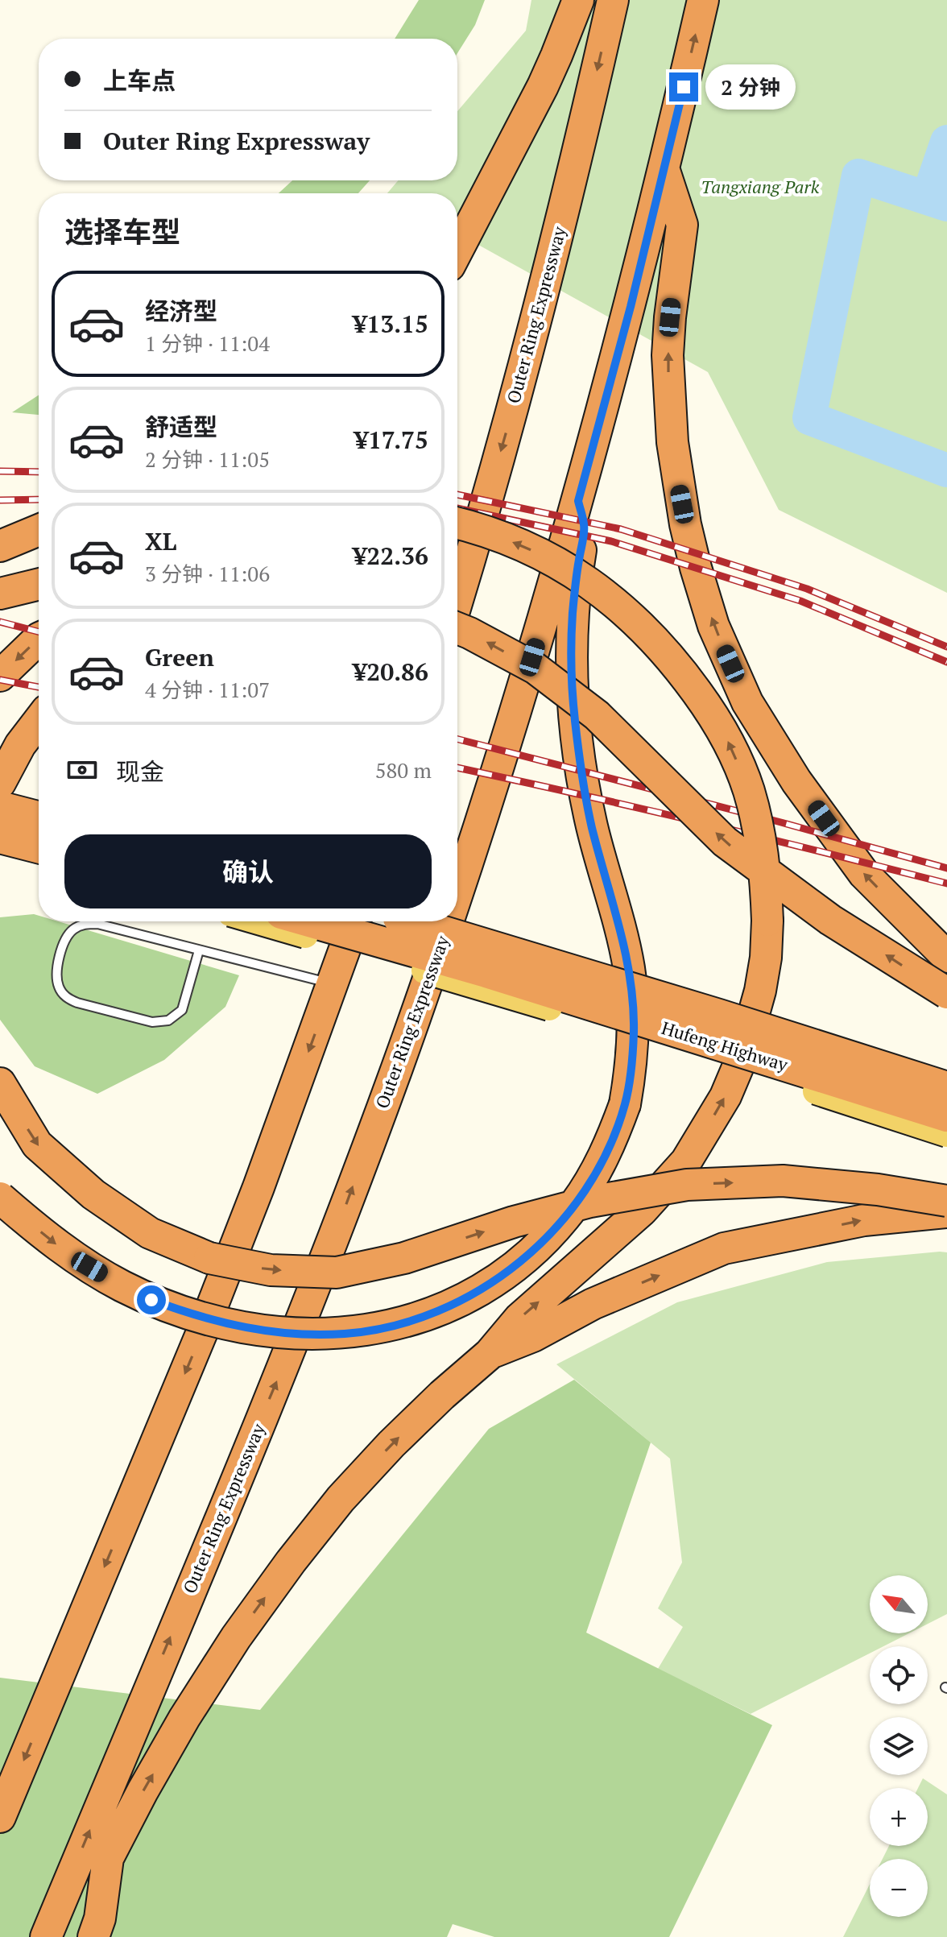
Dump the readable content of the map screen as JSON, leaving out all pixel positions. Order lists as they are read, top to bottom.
{
  "streets": {
    "highway": ["Outer Ring Expressway", "Hufeng Highway"]
  },
  "parks": ["Tangxiang Park"],
  "north": "top left",
  "page": {
    "banner": ["上车点", "Outer Ring Expressway"],
    "bubble": "2 分钟",
    "heading": "选择车型",
    "list": [
      {
        "name": "经济型",
        "note": "1 分钟 · 11:04",
        "value": "¥13.15"
      },
      {
        "name": "舒适型",
        "note": "2 分钟 · 11:05",
        "value": "¥17.75"
      },
      {
        "name": "XL",
        "note": "3 分钟 · 11:06",
        "value": "¥22.36"
      },
      {
        "name": "Green",
        "note": "4 分钟 · 11:07",
        "value": "¥20.86"
      }
    ],
    "pay": ["现金", "580 m"],
    "buttons": "确认",
    "map_buttons": ["+", "−"]
  }
}
